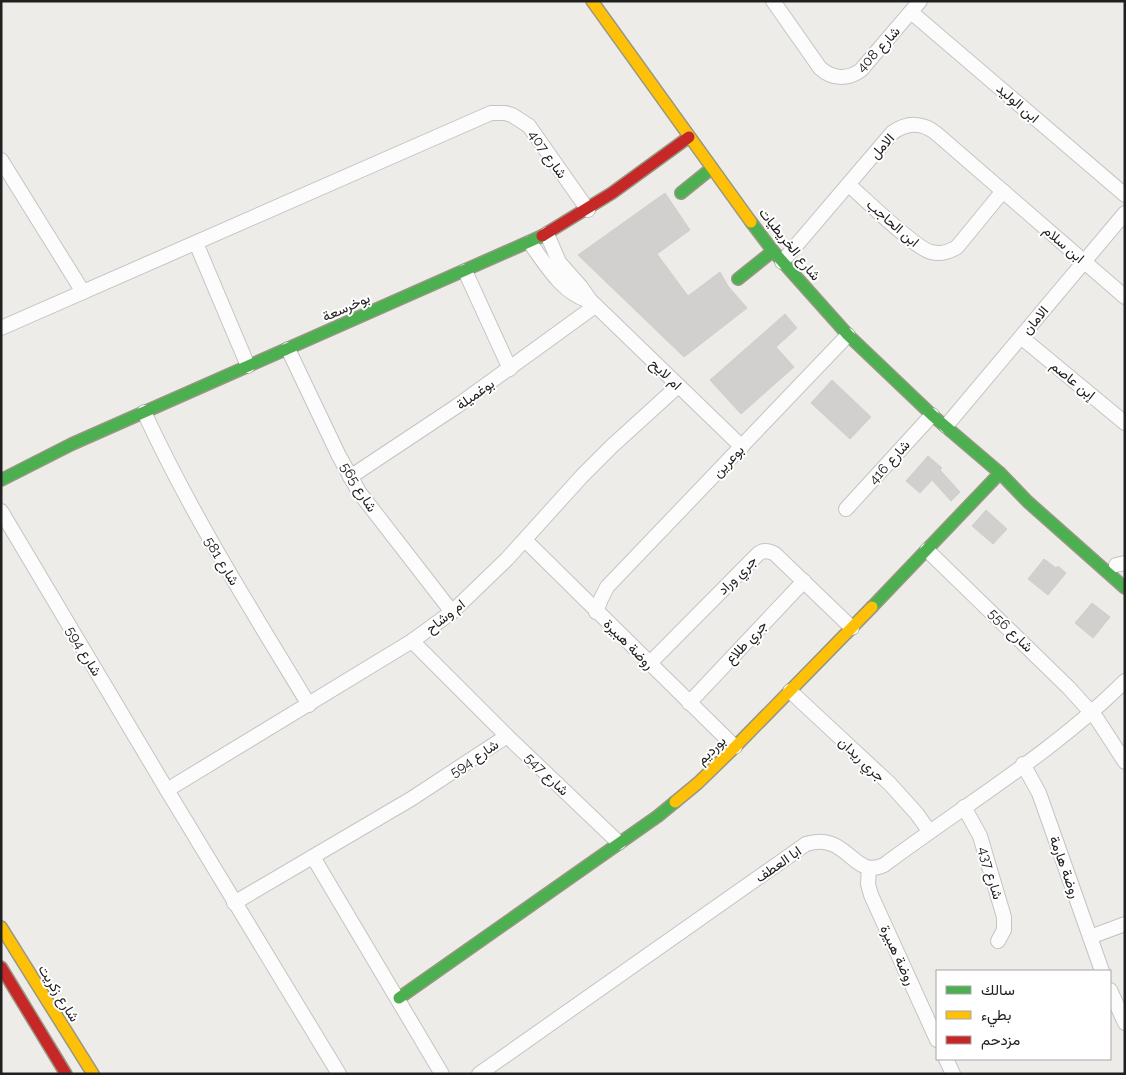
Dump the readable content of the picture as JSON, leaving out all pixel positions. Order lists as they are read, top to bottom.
{
  "streets": {
    "street": [
      "شارع 408",
      "ابن الوليد",
      "الامل",
      "شارع 407",
      "ابن الحاجب",
      "شارع الخريطيات",
      "ابن سلام",
      "بوخرسعة",
      "الامان",
      "ام لايح",
      "إبن عاصم",
      "بوغميلة",
      "بوعرين",
      "شارع 416",
      "شارع 565",
      "شارع 581",
      "جري وراد",
      "ام وشاح",
      "شارع 556",
      "جري طلاع",
      "روضة هبيرة",
      "شارع 594",
      "بورديم",
      "جري ريدان",
      "شارع 547",
      "ابا العطف",
      "روضة هارمة",
      "شارع 437",
      "شارع زكريت"
    ]
  },
  "crossings": [
    ["شارع 408", "ابن الوليد"],
    ["الامل", "ابن الحاجب"],
    ["الامل", "شارع الخريطيات"],
    ["الامل", "ابن سلام"],
    ["شارع 407", "بوخرسعة"],
    ["ابن الحاجب", "ابن سلام"],
    ["شارع الخريطيات", "بوخرسعة"],
    ["شارع الخريطيات", "الامان"],
    ["شارع الخريطيات", "بوعرين"],
    ["شارع الخريطيات", "شارع 416"],
    ["شارع الخريطيات", "بورديم"],
    ["ابن سلام", "الامان"],
    ["بوخرسعة", "ام لايح"],
    ["بوخرسعة", "شارع 565"],
    ["بوخرسعة", "شارع 581"],
    ["الامان", "إبن عاصم"],
    ["ام لايح", "بوغميلة"],
    ["ام لايح", "بوعرين"],
    ["ام لايح", "ام وشاح"],
    ["بوغميلة", "شارع 565"],
    ["بوعرين", "روضة هبيرة"],
    ["شارع 565", "ام وشاح"],
    ["شارع 581", "ام وشاح"],
    ["جري وراد", "جري طلاع"],
    ["جري وراد", "روضة هبيرة"],
    ["جري وراد", "بورديم"],
    ["ام وشاح", "روضة هبيرة"],
    ["ام وشاح", "شارع 594"],
    ["ام وشاح", "شارع 547"],
    ["شارع 556", "بورديم"],
    ["جري طلاع", "روضة هبيرة"],
    ["روضة هبيرة", "بورديم"],
    ["روضة هبيرة", "ابا العطف"],
    ["شارع 594", "شارع 547"],
    ["بورديم", "جري ريدان"],
    ["بورديم", "شارع 547"]
  ],
  "legend": ["سالك", "بطيء", "مزدحم"]
}
